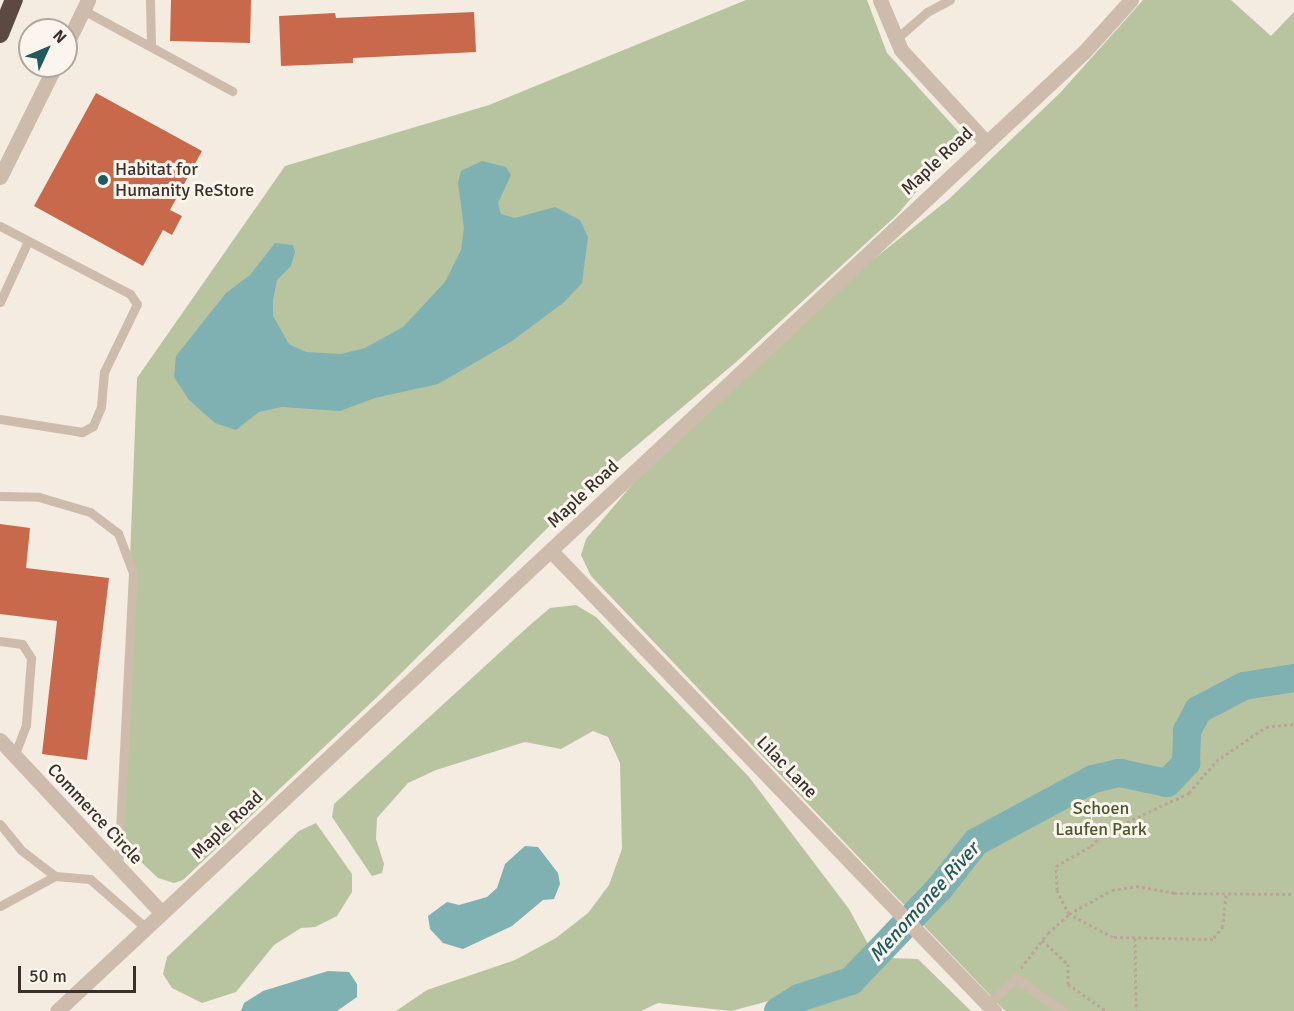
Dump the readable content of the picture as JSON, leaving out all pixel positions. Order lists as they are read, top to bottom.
{
  "streets": {
    "street": ["Maple Road", "Lilac Lane", "Commerce Circle"]
  },
  "crossings": [
    ["Maple Road", "Lilac Lane"],
    ["Maple Road", "Commerce Circle"]
  ],
  "water": ["Menomonee River"],
  "parks": ["Schoen Laufen Park"],
  "places": ["Habitat for Humanity ReStore"],
  "scale_bar": "50 m",
  "north": "top right"
}
